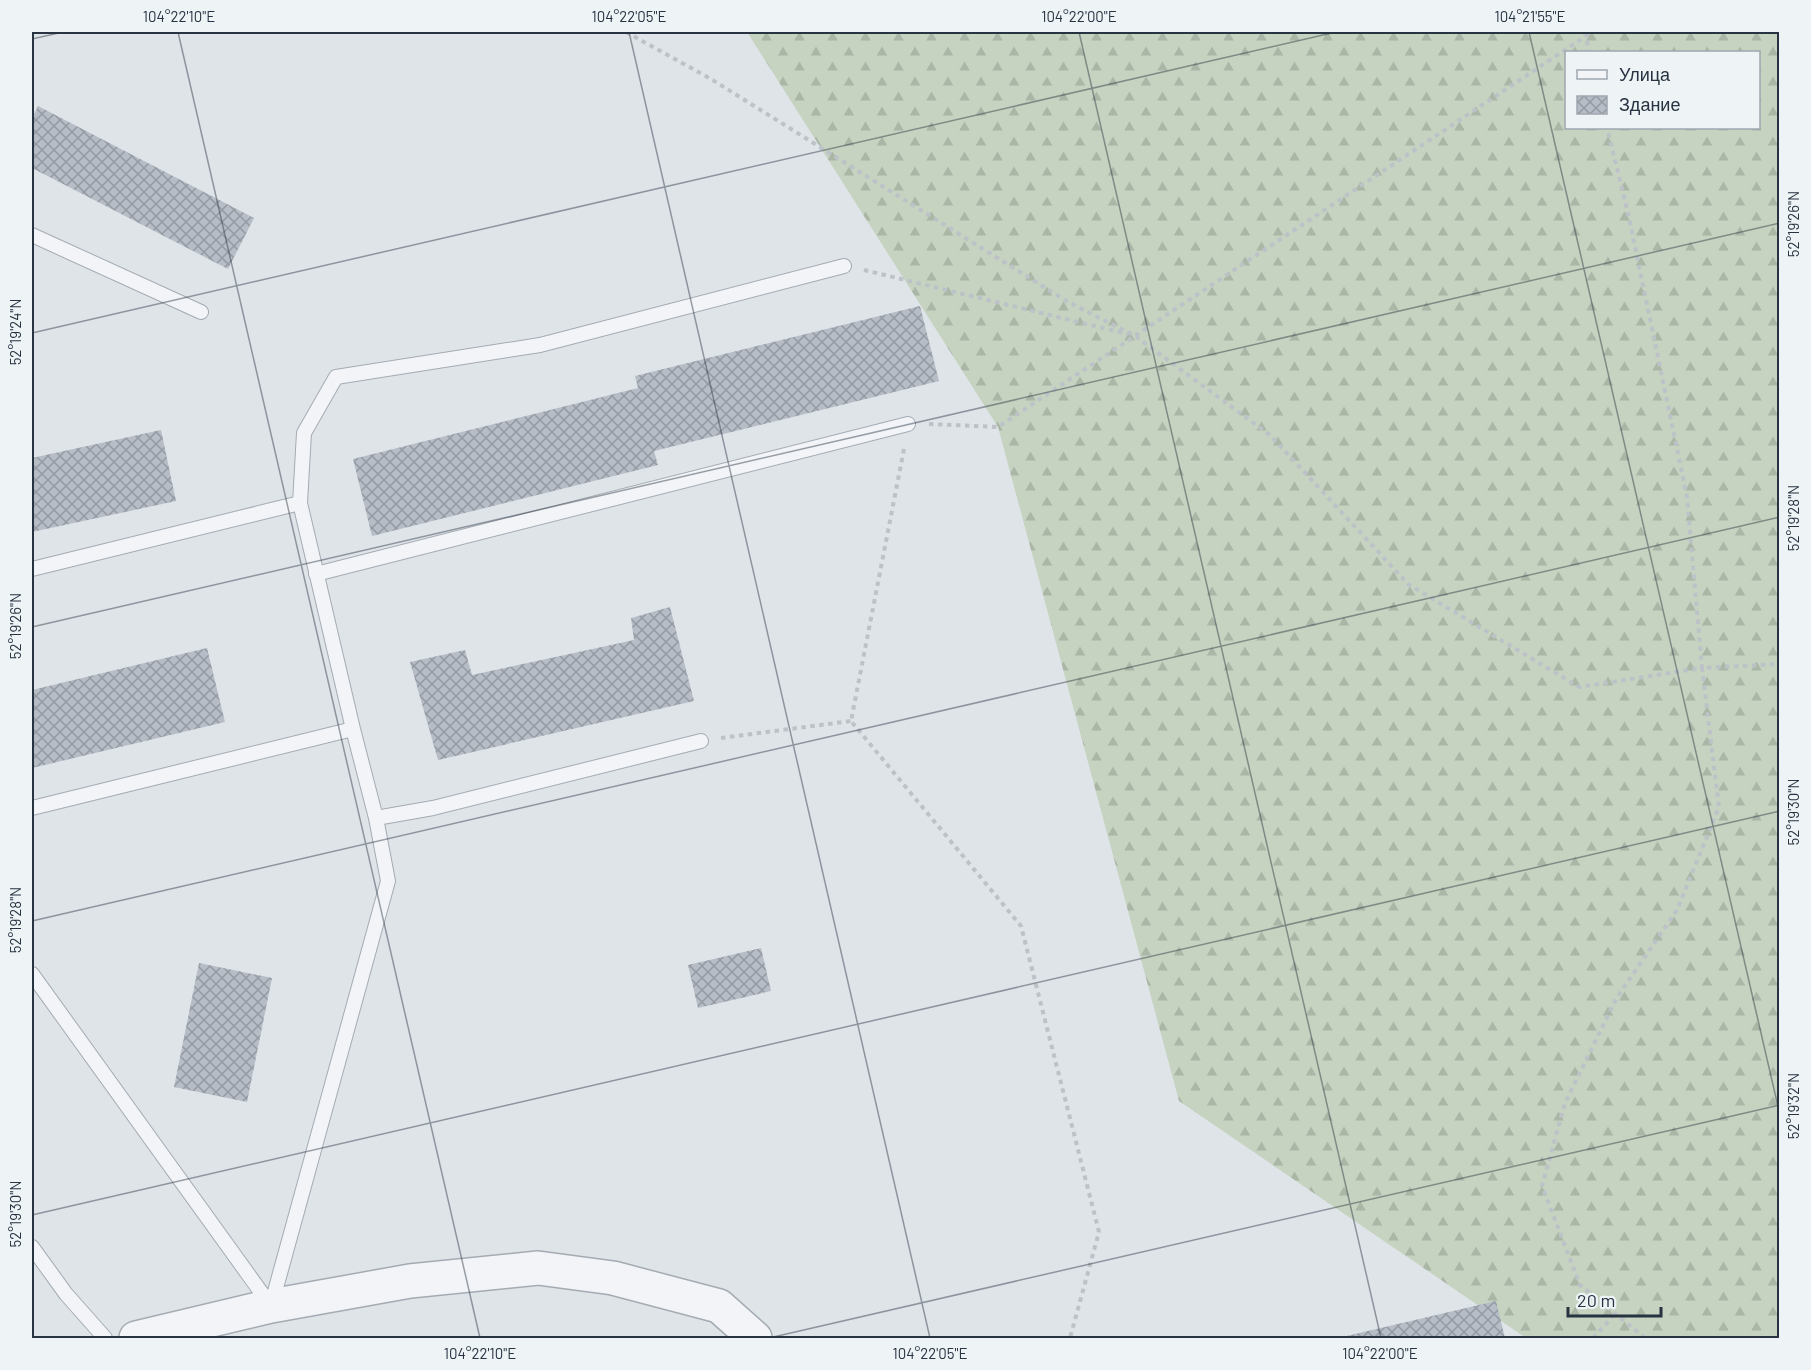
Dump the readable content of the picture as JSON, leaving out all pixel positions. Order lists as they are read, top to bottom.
{
  "legend": ["Улица", "Здание"],
  "scale_bar": "20 m",
  "coordinates": [
    "104°22'10\"E",
    "104°22'05\"E",
    "104°22'00\"E",
    "104°21'55\"E",
    "52°19'26\"N",
    "52°19'24\"N",
    "52°19'28\"N",
    "52°19'30\"N",
    "52°19'32\"N"
  ]
}
